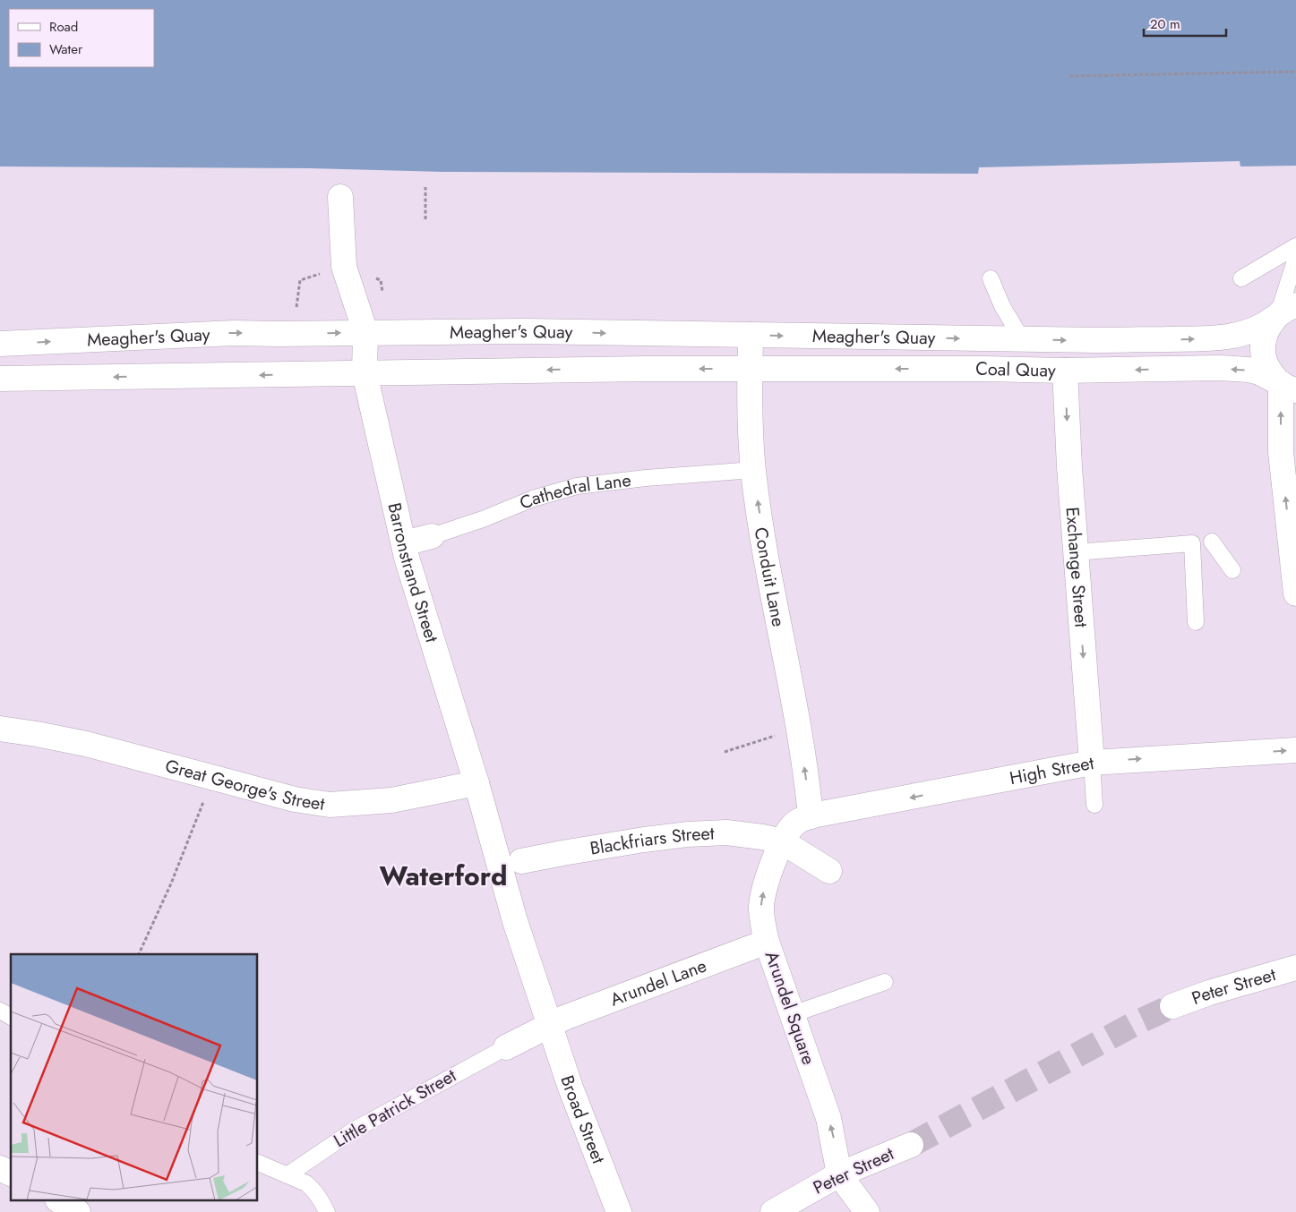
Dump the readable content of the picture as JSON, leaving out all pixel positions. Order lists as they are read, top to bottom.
{
  "streets": {
    "street": [
      "Meagher's Quay",
      "Coal Quay",
      "Cathedral Lane",
      "Exchange Street",
      "Barronstrand Street",
      "Conduit Lane",
      "High Street",
      "Great George's Street",
      "Blackfriars Street",
      "Arundel Lane",
      "Peter Street",
      "Arundel Square",
      "Broad Street"
    ],
    "lane": ["Little Patrick Street"]
  },
  "crossings": [
    ["Meagher's Quay", "Coal Quay"],
    ["Meagher's Quay", "Barronstrand Street"],
    ["Meagher's Quay", "Conduit Lane"],
    ["Coal Quay", "Exchange Street"],
    ["Coal Quay", "Conduit Lane"],
    ["Cathedral Lane", "Barronstrand Street"],
    ["Cathedral Lane", "Conduit Lane"],
    ["Exchange Street", "High Street"],
    ["Barronstrand Street", "Great George's Street"],
    ["Barronstrand Street", "Arundel Lane"],
    ["Barronstrand Street", "Broad Street"],
    ["Conduit Lane", "High Street"],
    ["Conduit Lane", "Arundel Square"],
    ["High Street", "Arundel Square"],
    ["Blackfriars Street", "Arundel Square"],
    ["Arundel Lane", "Arundel Square"],
    ["Arundel Lane", "Little Patrick Street"],
    ["Arundel Lane", "Broad Street"],
    ["Peter Street", "Arundel Square"]
  ],
  "one_way": ["Conduit Lane", "Arundel Square"],
  "districts": ["Waterford"],
  "legend": ["Road", "Water"],
  "scale_bar": "20 m"
}
